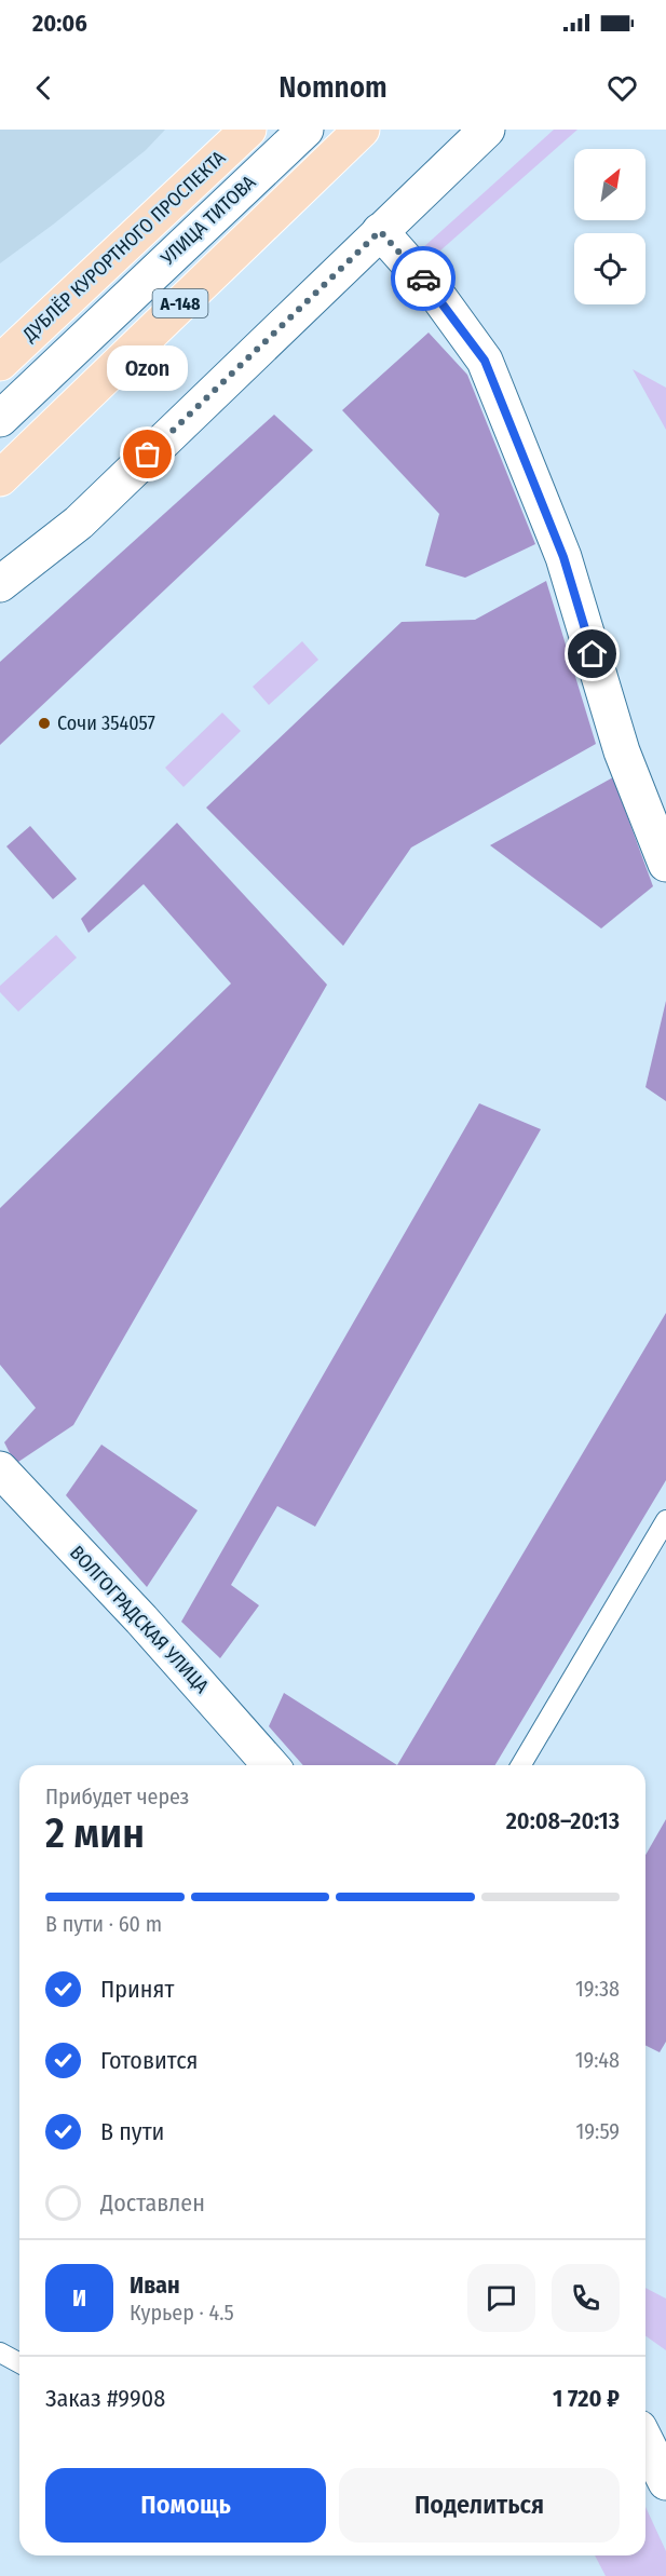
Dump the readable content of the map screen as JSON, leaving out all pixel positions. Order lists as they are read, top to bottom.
{
  "streets": {
    "main road": ["ДУБЛЁР КУРОРТНОГО ПРОСПЕКТА", "А-148"],
    "street": ["УЛИЦА ТИТОВА", "ВОЛГОГРАДСКАЯ УЛИЦА"]
  },
  "places": ["Ozon", "Сочи 354057"],
  "north": "top right",
  "page": {
    "status": "20:06",
    "header": "Nomnom",
    "bubble": "Ozon",
    "heading": ["2 мин", "Прибудет через", "20:08–20:13"],
    "panel": [
      "Иван",
      "Курьер · 4.5",
      "Заказ #9908",
      "1 720 ₽"
    ],
    "bar": "В пути · 60 m",
    "list": [
      ["Принят", "19:38"],
      ["Готовится", "19:48"],
      ["В пути", "19:59"],
      "Доставлен"
    ],
    "round": "И",
    "buttons": ["Помощь", "Поделиться"]
  }
}
